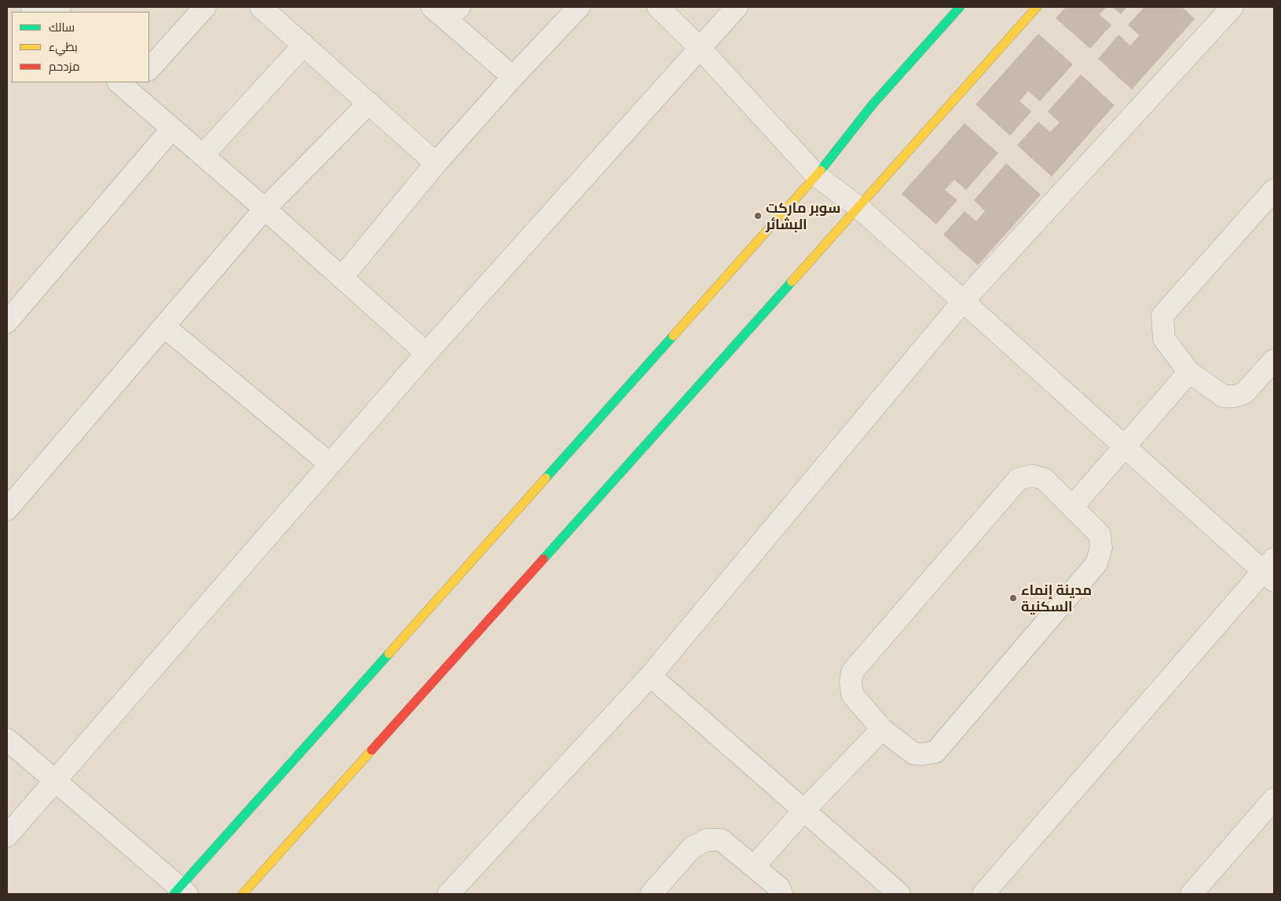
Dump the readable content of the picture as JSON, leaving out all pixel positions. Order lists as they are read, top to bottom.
{
  "places": ["سوبر ماركت البشائر", "مدينة إنماء السكنية"],
  "legend": ["سالك", "بطيء", "مزدحم"]
}
